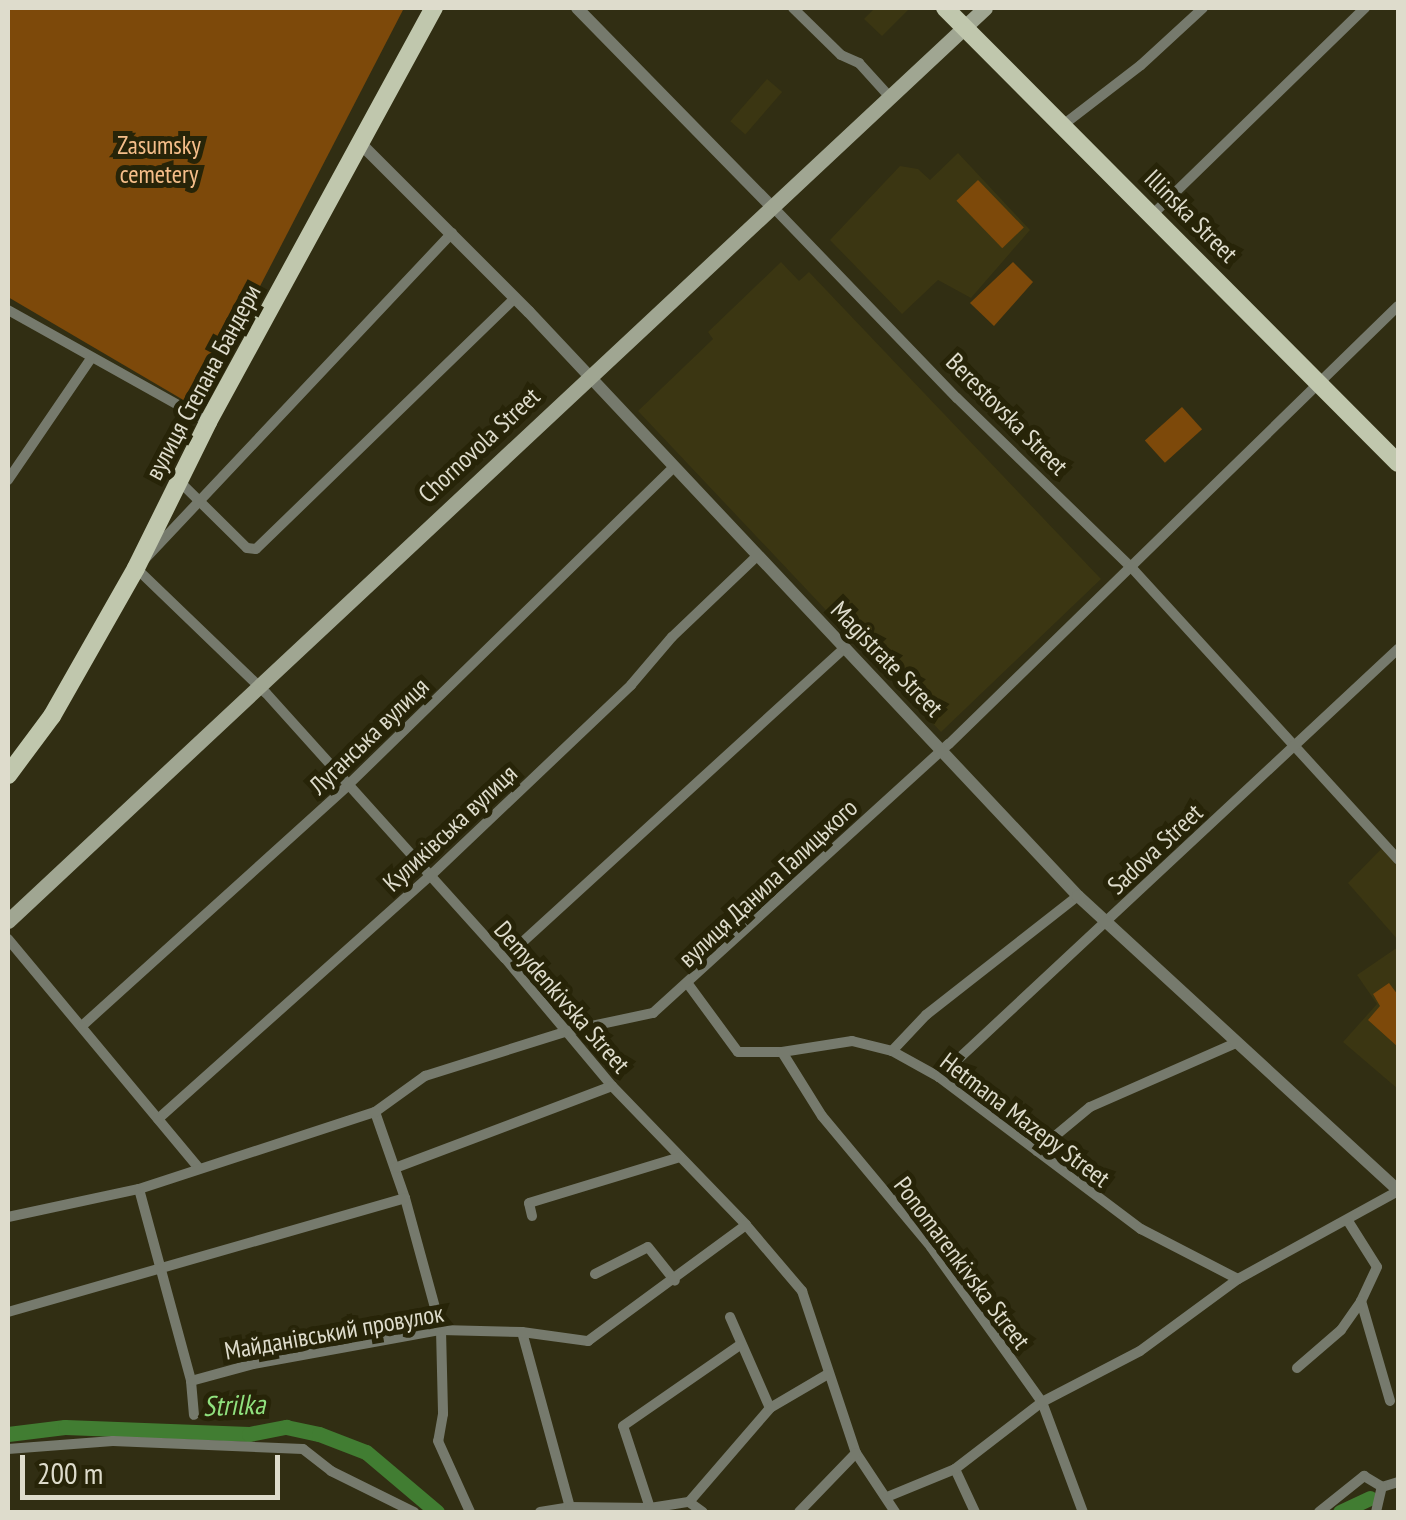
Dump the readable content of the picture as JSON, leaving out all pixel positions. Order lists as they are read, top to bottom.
{
  "streets": {
    "main road": ["Illinska Street", "вулиця Степана Бандери", "Chornovola Street"],
    "street": [
      "Berestovska Street",
      "Magistrate Street",
      "Луганська вулиця",
      "Куликівська вулиця",
      "Sadova Street",
      "вулиця Данила Галицького",
      "Demydenkivska Street",
      "Hetmana Mazepy Street",
      "Ponomarenkivska Street",
      "Майданівський провулок"
    ]
  },
  "crossings": [
    ["Illinska Street", "Chornovola Street"],
    ["Illinska Street", "вулиця Данила Галицького"],
    ["вулиця Степана Бандери", "Magistrate Street"],
    ["вулиця Степана Бандери", "Demydenkivska Street"],
    ["Berestovska Street", "Chornovola Street"],
    ["Berestovska Street", "Sadova Street"],
    ["Berestovska Street", "вулиця Данила Галицького"],
    ["Chornovola Street", "Magistrate Street"],
    ["Chornovola Street", "Demydenkivska Street"],
    ["Magistrate Street", "Луганська вулиця"],
    ["Magistrate Street", "Куликівська вулиця"],
    ["Magistrate Street", "Sadova Street"],
    ["Magistrate Street", "вулиця Данила Галицького"],
    ["Луганська вулиця", "Demydenkivska Street"],
    ["Куликівська вулиця", "Demydenkivska Street"],
    ["Sadova Street", "Hetmana Mazepy Street"],
    ["вулиця Данила Галицького", "Demydenkivska Street"],
    ["вулиця Данила Галицького", "Hetmana Mazepy Street"],
    ["Demydenkivska Street", "Майданівський провулок"],
    ["Hetmana Mazepy Street", "Ponomarenkivska Street"]
  ],
  "water": ["Strilka"],
  "parks": ["Zasumsky cemetery"],
  "scale_bar": "200 m"
}
